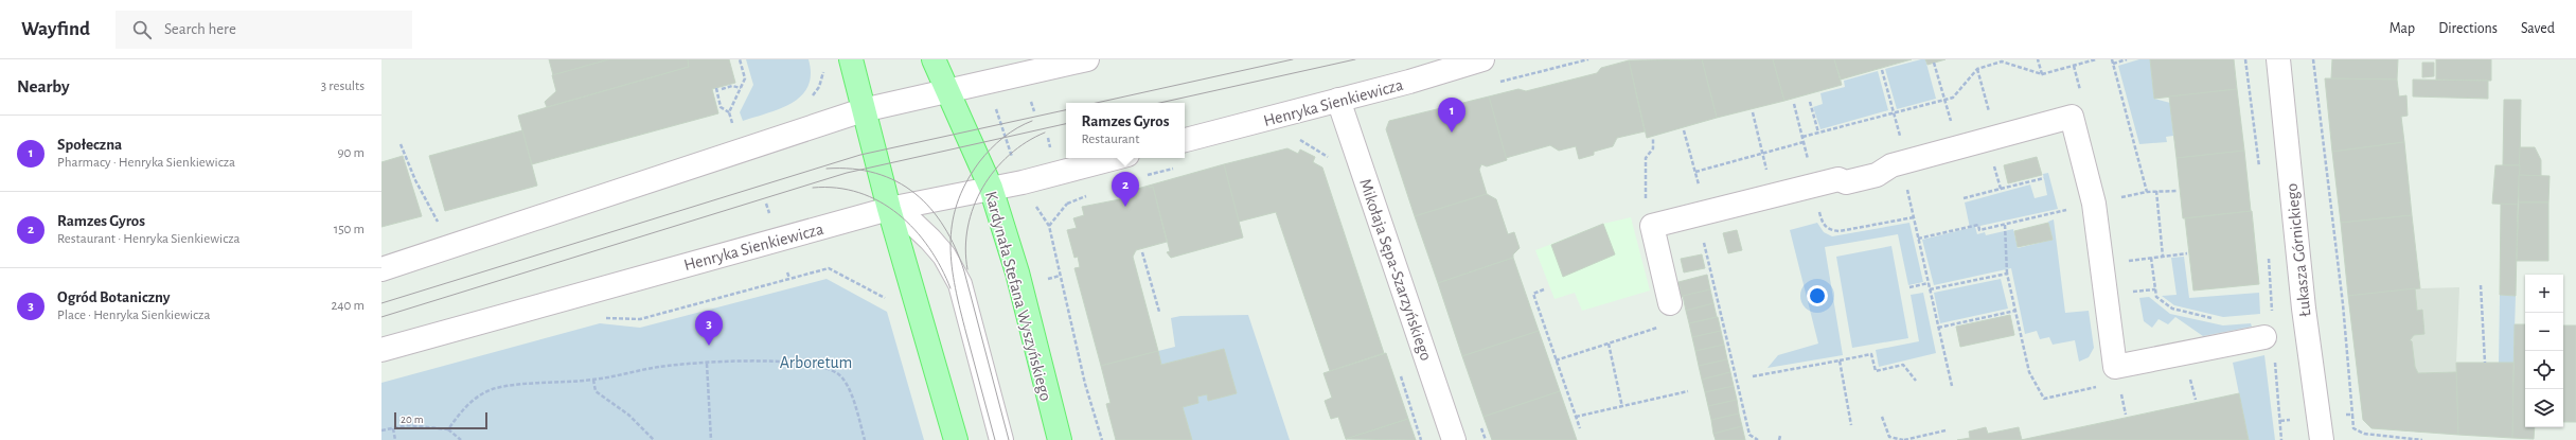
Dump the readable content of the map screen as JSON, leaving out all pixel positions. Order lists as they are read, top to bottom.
{
  "streets": {
    "main road": ["Kardynała Stefana Wyszyńskiego"],
    "street": ["Henryka Sienkiewicza", "Łukasza Górnickiego", "Mikołaja Sępa-Szarzyńskiego"]
  },
  "crossings": [
    ["Henryka Sienkiewicza", "Mikołaja Sępa-Szarzyńskiego"],
    ["Henryka Sienkiewicza", "Kardynała Stefana Wyszyńskiego"]
  ],
  "parks": ["Arboretum"],
  "scale_bar": "20 m",
  "page": {
    "header": "Wayfind",
    "search": "Search here",
    "nav": ["Map", "Directions", "Saved"],
    "heading": ["Nearby", "3 results"],
    "pins": ["1", "2", "3"],
    "popup": ["Ramzes Gyros", "Restaurant"],
    "list": [
      {
        "mark": "1",
        "name": "Społeczna",
        "note": "Pharmacy · Henryka Sienkiewicza",
        "value": "90 m"
      },
      {
        "mark": "2",
        "name": "Ramzes Gyros",
        "note": "Restaurant · Henryka Sienkiewicza",
        "value": "150 m"
      },
      {
        "mark": "3",
        "name": "Ogród Botaniczny",
        "note": "Place · Henryka Sienkiewicza",
        "value": "240 m"
      }
    ],
    "map_buttons": ["+", "−"],
    "scale": "20 m"
  }
}
